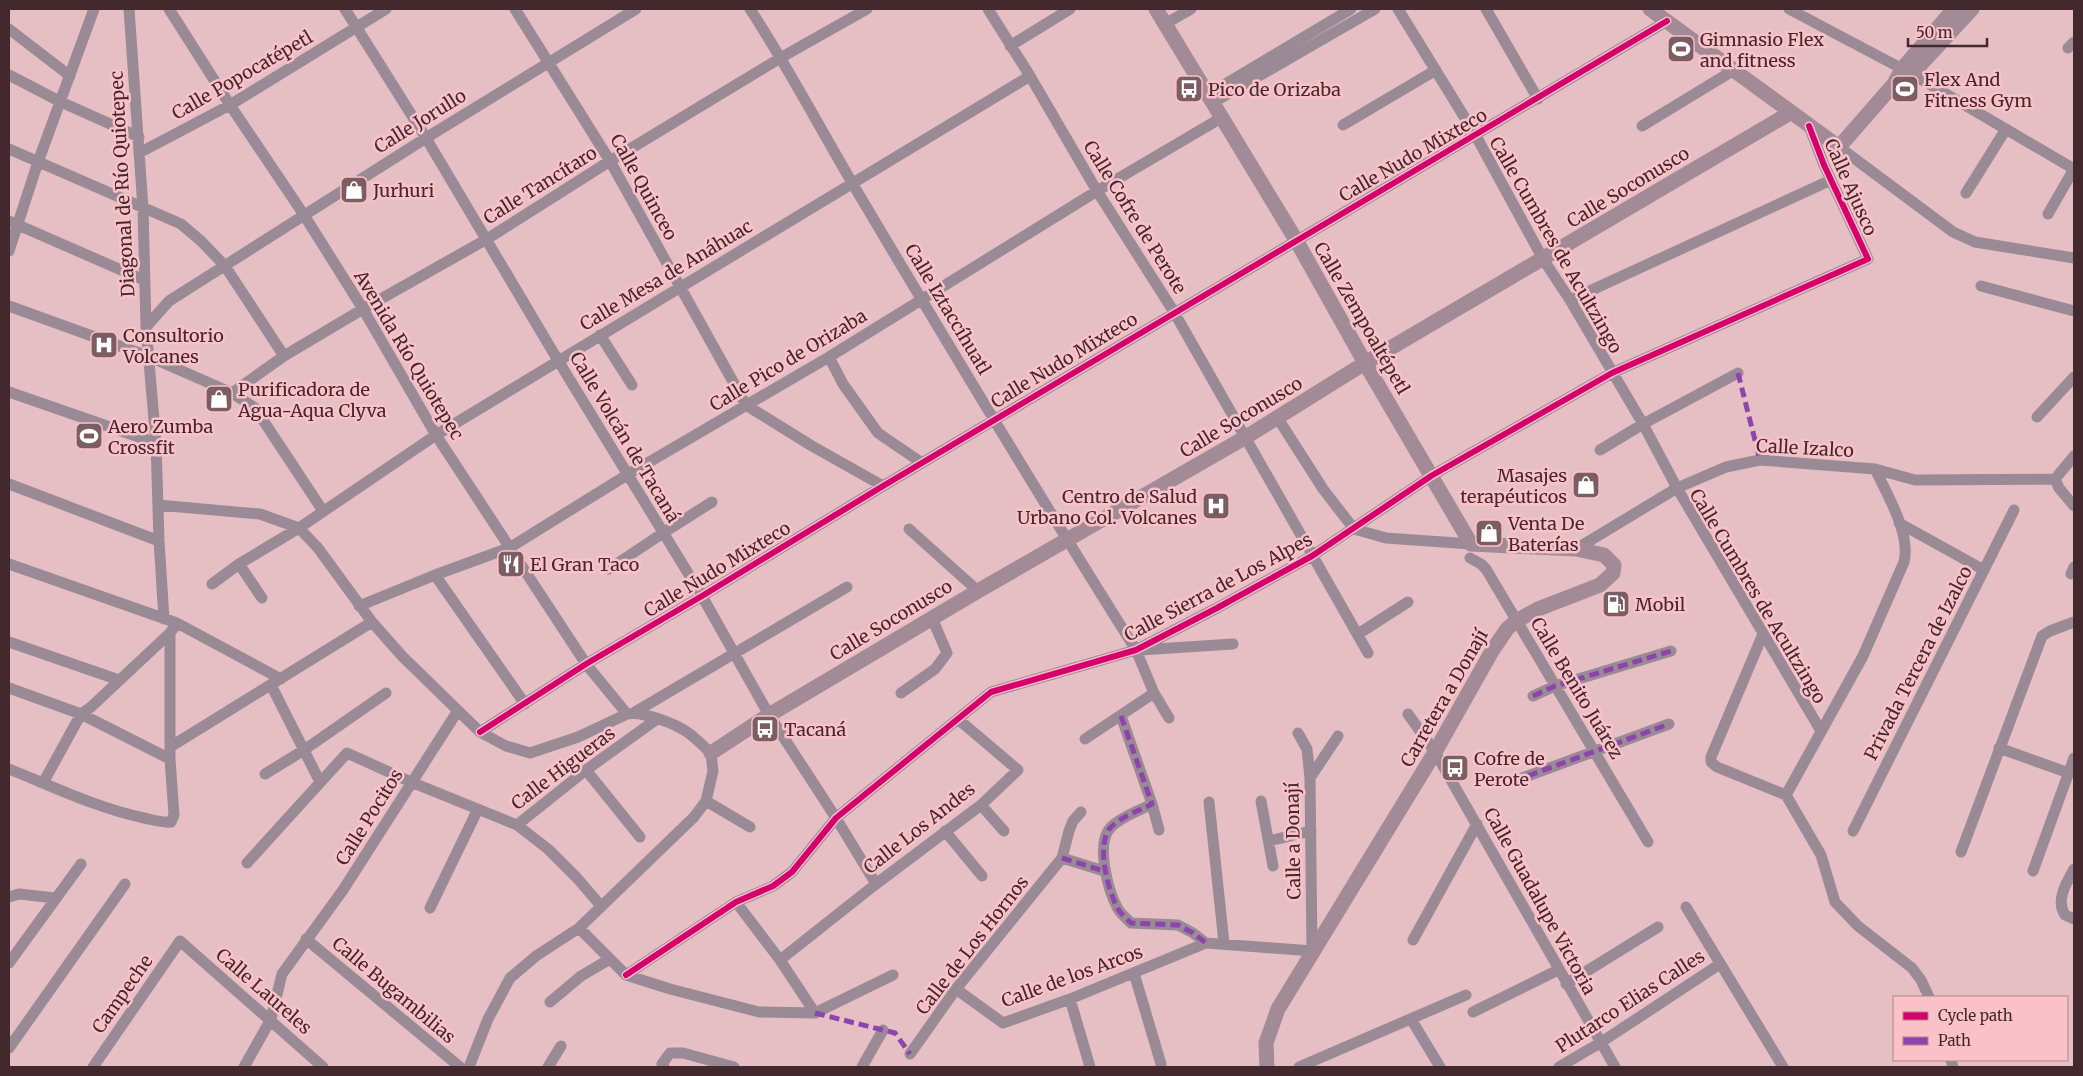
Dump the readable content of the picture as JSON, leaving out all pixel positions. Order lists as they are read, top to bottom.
{
  "streets": {
    "main road": [
      "Calle Soconusco",
      "Calle Ajusco",
      "Calle Zempoaltépetl",
      "Carretera a Donají"
    ],
    "street": [
      "Calle Popocatépetl",
      "Calle Jorullo",
      "Calle Nudo Mixteco",
      "Diagonal de Río Quiotepec",
      "Calle Tancítaro",
      "Calle Quinceo",
      "Calle Cofre de Perote",
      "Calle Cumbres de Acultzingo",
      "Calle Mesa de Anáhuac",
      "Calle Iztaccíhuatl",
      "Avenida Río Quiotepec",
      "Calle Pico de Orizaba",
      "Calle Volcán de Tacaná",
      "Calle Izalco",
      "Calle Sierra de Los Alpes",
      "Privada Tercera de Izalco",
      "Calle Benito Juárez",
      "Calle Higueras",
      "Calle Pocitos",
      "Calle Los Andes",
      "Calle a Donají",
      "Calle Guadalupe Victoria",
      "Calle de Los Hornos",
      "Calle de los Arcos",
      "Calle Bugambilias",
      "Calle Laureles",
      "Campeche",
      "Plutarco Elias Calles"
    ]
  },
  "crossings": [
    ["Calle Popocatépetl", "Diagonal de Río Quiotepec"],
    ["Calle Popocatépetl", "Avenida Río Quiotepec"],
    ["Calle Popocatépetl", "Calle Volcán de Tacaná"],
    ["Calle Jorullo", "Diagonal de Río Quiotepec"],
    ["Calle Jorullo", "Calle Quinceo"],
    ["Calle Jorullo", "Avenida Río Quiotepec"],
    ["Calle Jorullo", "Calle Volcán de Tacaná"],
    ["Calle Nudo Mixteco", "Calle Quinceo"],
    ["Calle Nudo Mixteco", "Calle Ajusco"],
    ["Calle Nudo Mixteco", "Calle Cofre de Perote"],
    ["Calle Nudo Mixteco", "Calle Cumbres de Acultzingo"],
    ["Calle Nudo Mixteco", "Calle Iztaccíhuatl"],
    ["Calle Nudo Mixteco", "Calle Zempoaltépetl"],
    ["Calle Nudo Mixteco", "Avenida Río Quiotepec"],
    ["Calle Nudo Mixteco", "Calle Volcán de Tacaná"],
    ["Calle Tancítaro", "Calle Quinceo"],
    ["Calle Tancítaro", "Calle Iztaccíhuatl"],
    ["Calle Tancítaro", "Avenida Río Quiotepec"],
    ["Calle Tancítaro", "Calle Volcán de Tacaná"],
    ["Calle Quinceo", "Calle Mesa de Anáhuac"],
    ["Calle Quinceo", "Calle Pico de Orizaba"],
    ["Calle Soconusco", "Calle Ajusco"],
    ["Calle Soconusco", "Calle Cofre de Perote"],
    ["Calle Soconusco", "Calle Cumbres de Acultzingo"],
    ["Calle Soconusco", "Calle Iztaccíhuatl"],
    ["Calle Soconusco", "Calle Zempoaltépetl"],
    ["Calle Soconusco", "Calle Volcán de Tacaná"],
    ["Calle Ajusco", "Calle Sierra de Los Alpes"],
    ["Calle Cofre de Perote", "Calle Mesa de Anáhuac"],
    ["Calle Cofre de Perote", "Calle Pico de Orizaba"],
    ["Calle Cofre de Perote", "Calle Sierra de Los Alpes"],
    ["Calle Cumbres de Acultzingo", "Calle Izalco"],
    ["Calle Cumbres de Acultzingo", "Calle Sierra de Los Alpes"],
    ["Calle Mesa de Anáhuac", "Calle Iztaccíhuatl"],
    ["Calle Mesa de Anáhuac", "Avenida Río Quiotepec"],
    ["Calle Mesa de Anáhuac", "Calle Volcán de Tacaná"],
    ["Calle Iztaccíhuatl", "Calle Pico de Orizaba"],
    ["Calle Iztaccíhuatl", "Calle Sierra de Los Alpes"],
    ["Calle Zempoaltépetl", "Calle Pico de Orizaba"],
    ["Calle Zempoaltépetl", "Calle Sierra de Los Alpes"],
    ["Calle Zempoaltépetl", "Calle Benito Juárez"],
    ["Calle Zempoaltépetl", "Carretera a Donají"],
    ["Avenida Río Quiotepec", "Calle Pico de Orizaba"],
    ["Calle Pico de Orizaba", "Calle Volcán de Tacaná"],
    ["Calle Volcán de Tacaná", "Calle Sierra de Los Alpes"],
    ["Calle Volcán de Tacaná", "Calle Los Andes"],
    ["Calle Izalco", "Carretera a Donají"],
    ["Calle Sierra de Los Alpes", "Carretera a Donají"],
    ["Calle Sierra de Los Alpes", "Calle Los Andes"],
    ["Calle Benito Juárez", "Carretera a Donají"],
    ["Carretera a Donají", "Calle a Donají"],
    ["Carretera a Donají", "Calle Guadalupe Victoria"],
    ["Carretera a Donají", "Calle de los Arcos"],
    ["Calle Higueras", "Calle Pocitos"],
    ["Calle Pocitos", "Calle Bugambilias"],
    ["Calle Pocitos", "Calle Laureles"],
    ["Calle a Donají", "Calle de los Arcos"],
    ["Calle Guadalupe Victoria", "Plutarco Elias Calles"],
    ["Calle de Los Hornos", "Calle de los Arcos"],
    ["Calle Laureles", "Campeche"]
  ],
  "places": {
    "sports": ["Gimnasio Flex and fitness", "Flex And Fitness Gym", "Aero Zumba Crossfit"],
    "bus stop": ["Pico de Orizaba", "Tacaná", "Cofre de Perote"],
    "shop": [
      "Jurhuri",
      "Purificadora de Agua-Aqua Clyva",
      "Masajes terapéuticos",
      "Venta De Baterías"
    ],
    "hospital": ["Consultorio Volcanes", "Centro de Salud Urbano Col. Volcanes"],
    "restaurant": ["El Gran Taco"],
    "fuel station": ["Mobil"]
  },
  "legend": ["Cycle path", "Path"],
  "scale_bar": "50 m"
}
